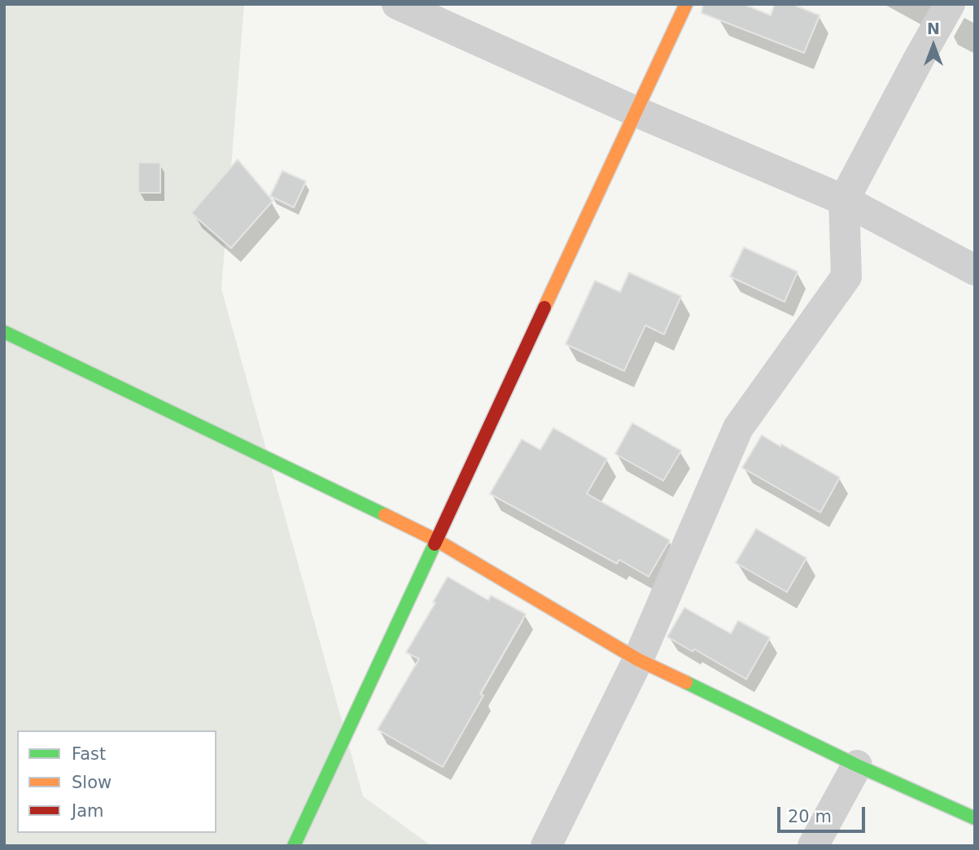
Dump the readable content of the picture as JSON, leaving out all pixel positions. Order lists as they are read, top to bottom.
{
  "legend": ["Fast", "Slow", "Jam"],
  "scale_bar": "20 m",
  "north": "top"
}
